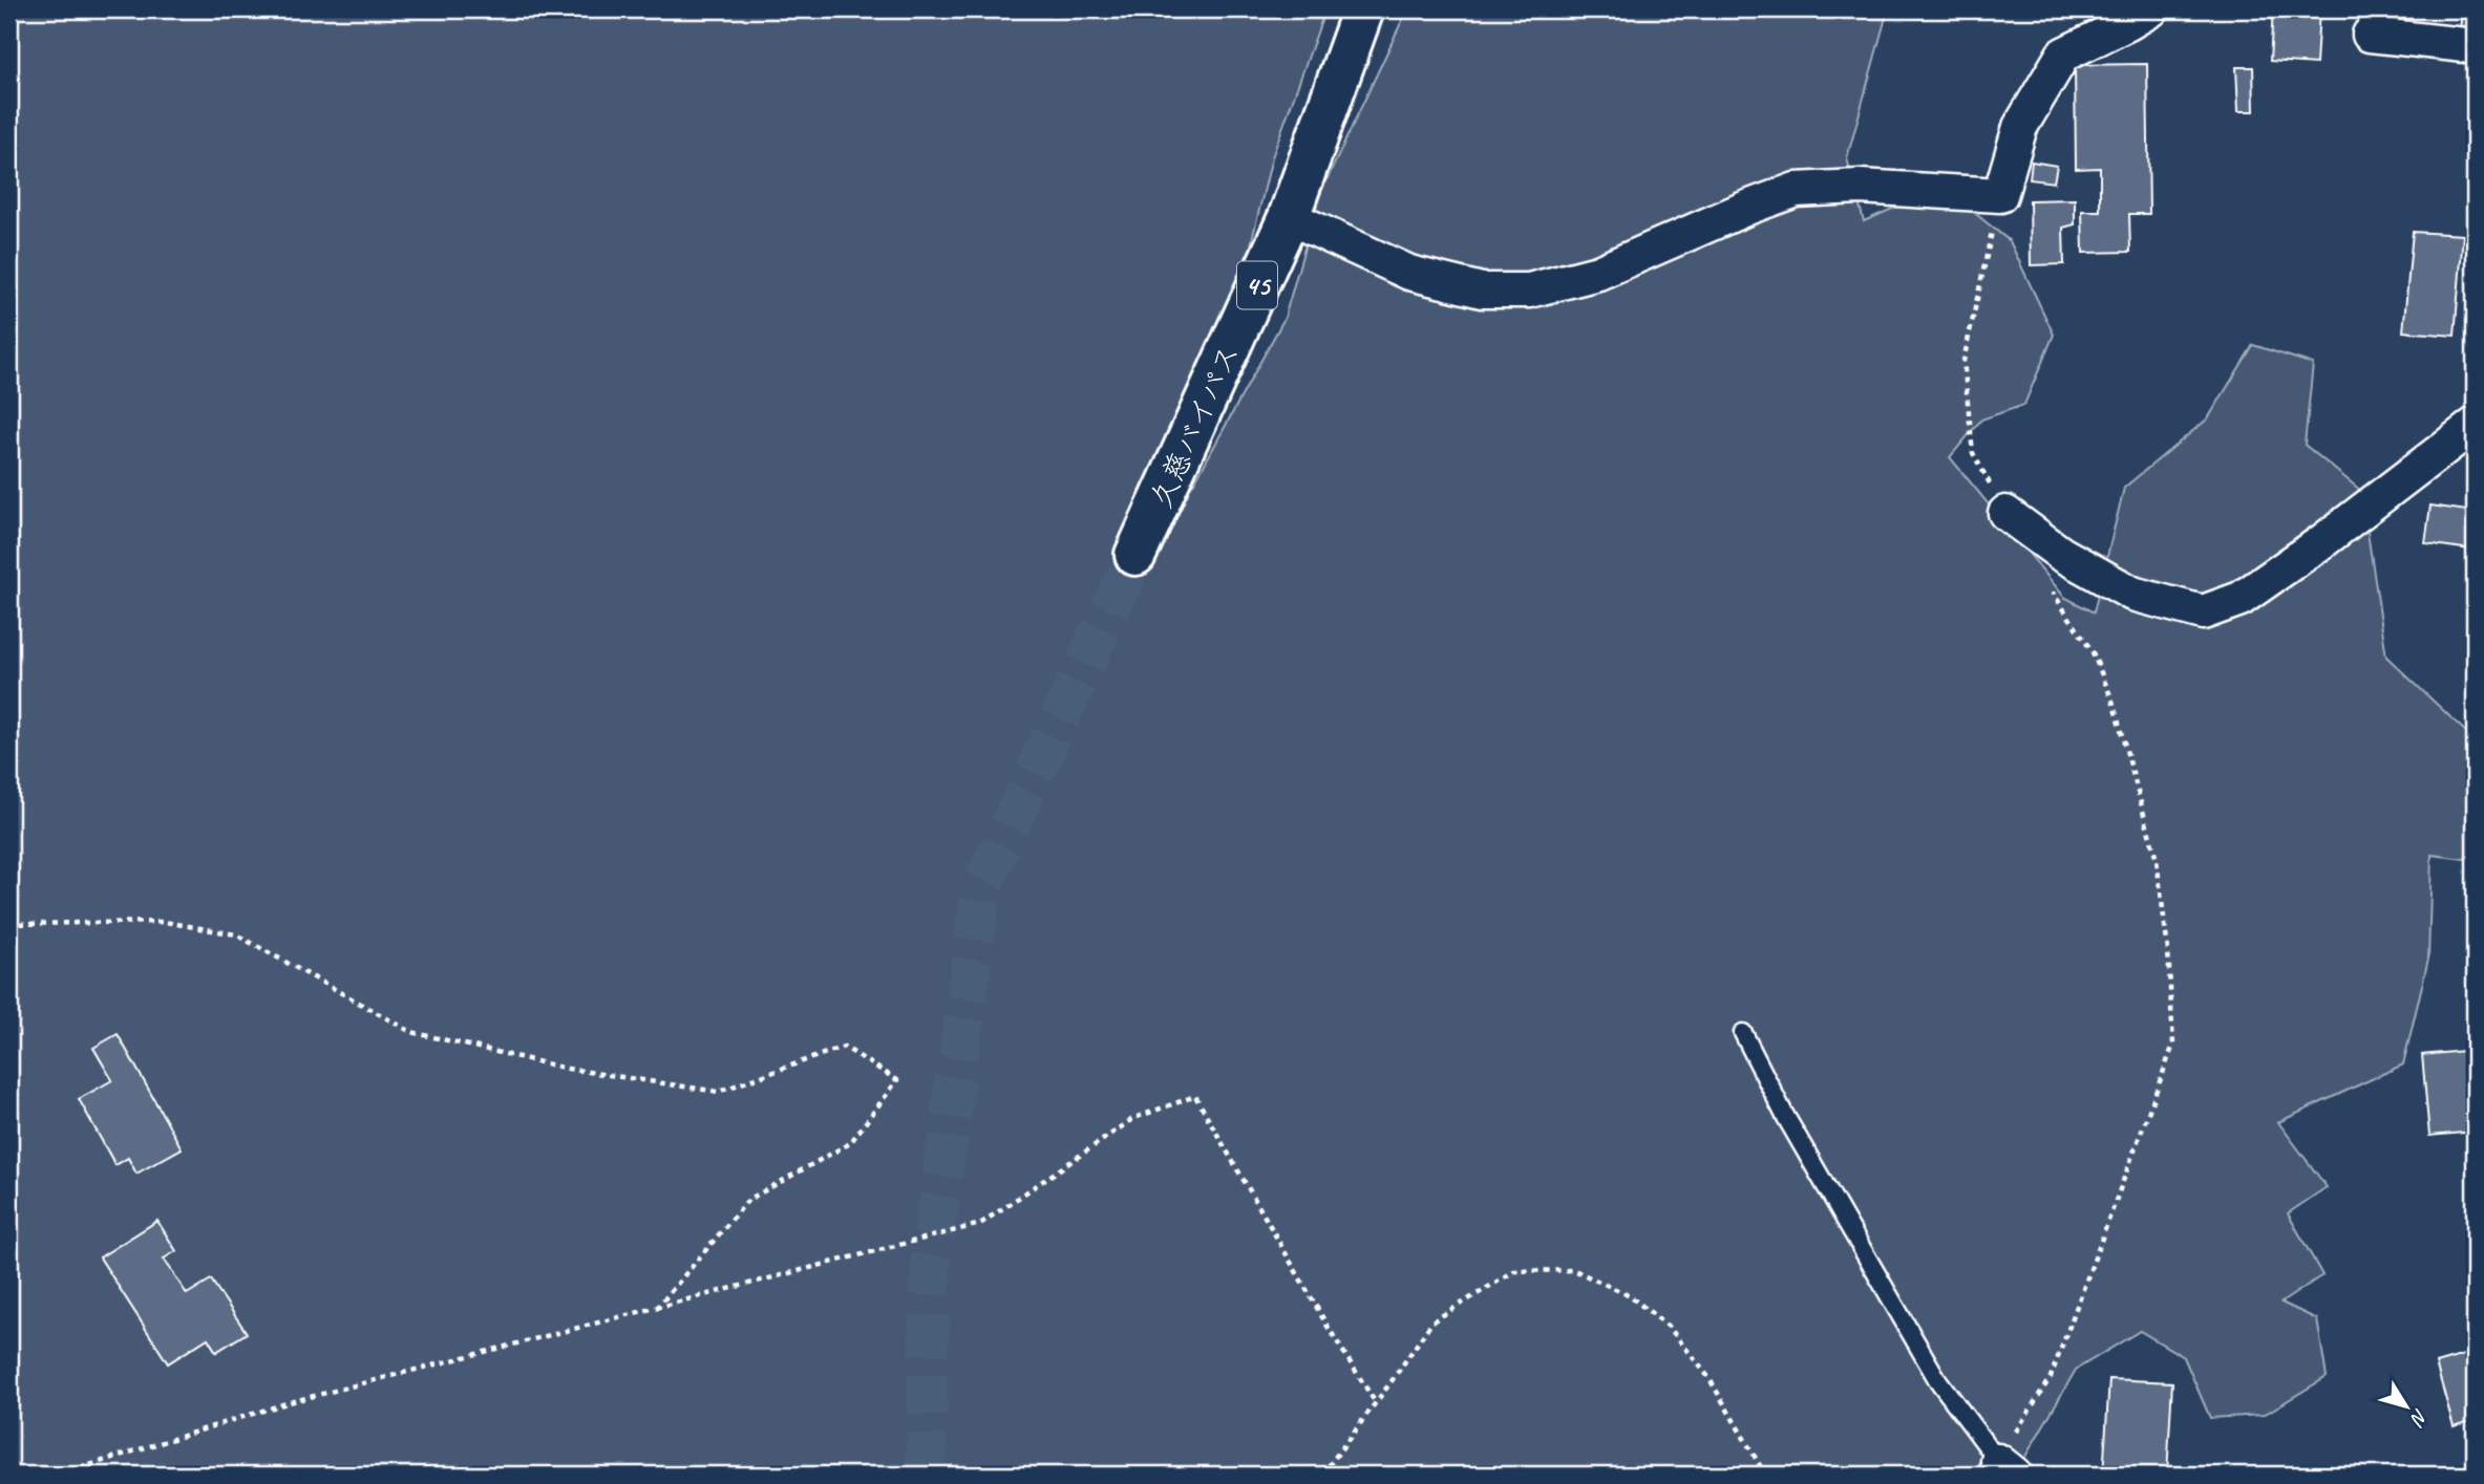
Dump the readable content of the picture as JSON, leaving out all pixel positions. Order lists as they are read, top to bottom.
{
  "streets": {
    "highway": ["45", "久慈バイパス"]
  },
  "north": "bottom right"
}
